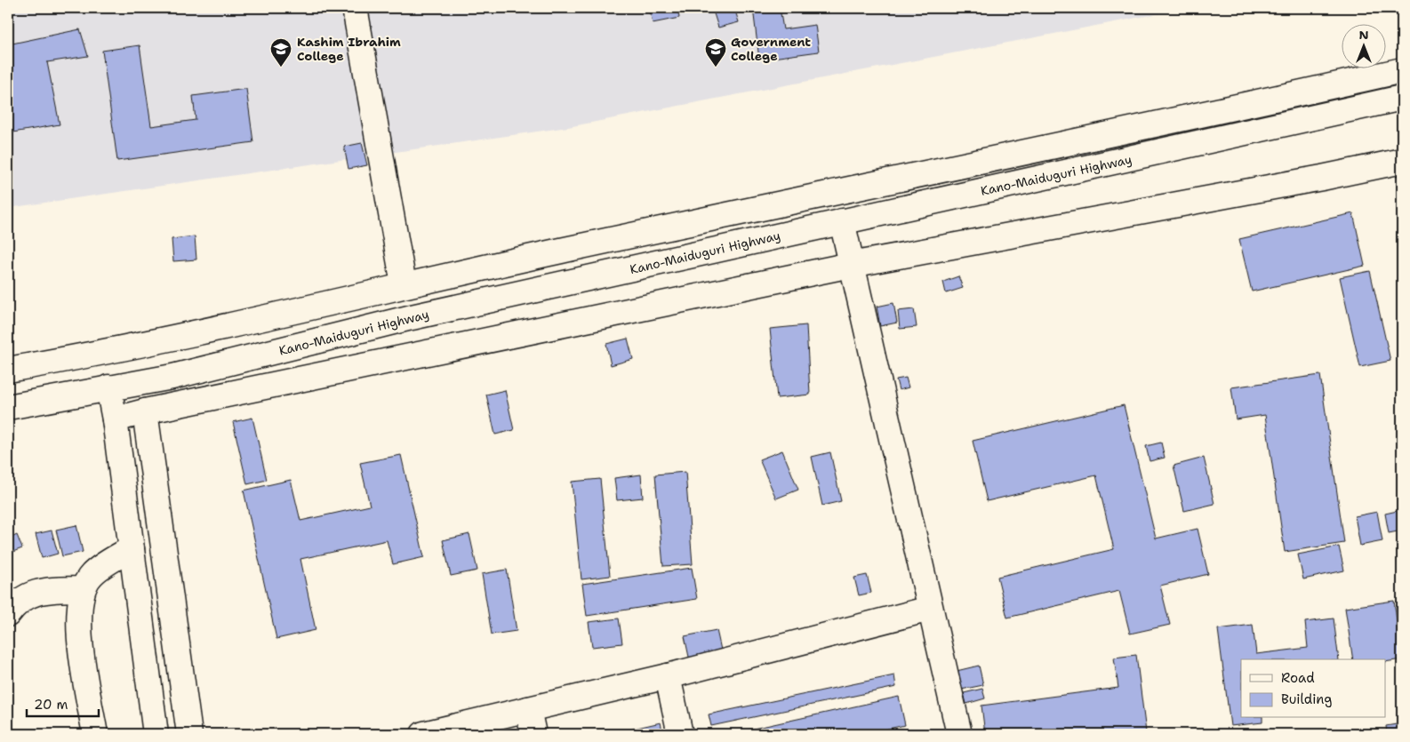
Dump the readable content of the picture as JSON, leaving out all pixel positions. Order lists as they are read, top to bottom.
{
  "streets": {
    "main road": ["Kano-Maiduguri Highway"]
  },
  "places": {
    "school or university": ["Kashim Ibrahim College", "Government College"]
  },
  "legend": ["Road", "Building"],
  "scale_bar": "20 m",
  "north": "top"
}
